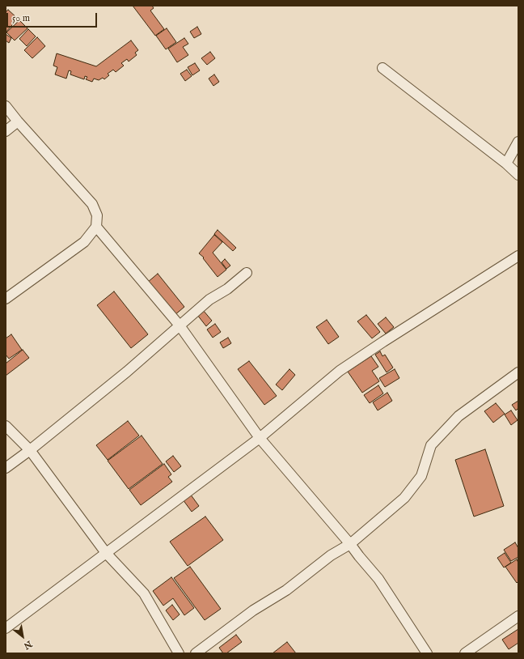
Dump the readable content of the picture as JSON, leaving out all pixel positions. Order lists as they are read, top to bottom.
{
  "scale_bar": "50 m",
  "north": "bottom right"
}
